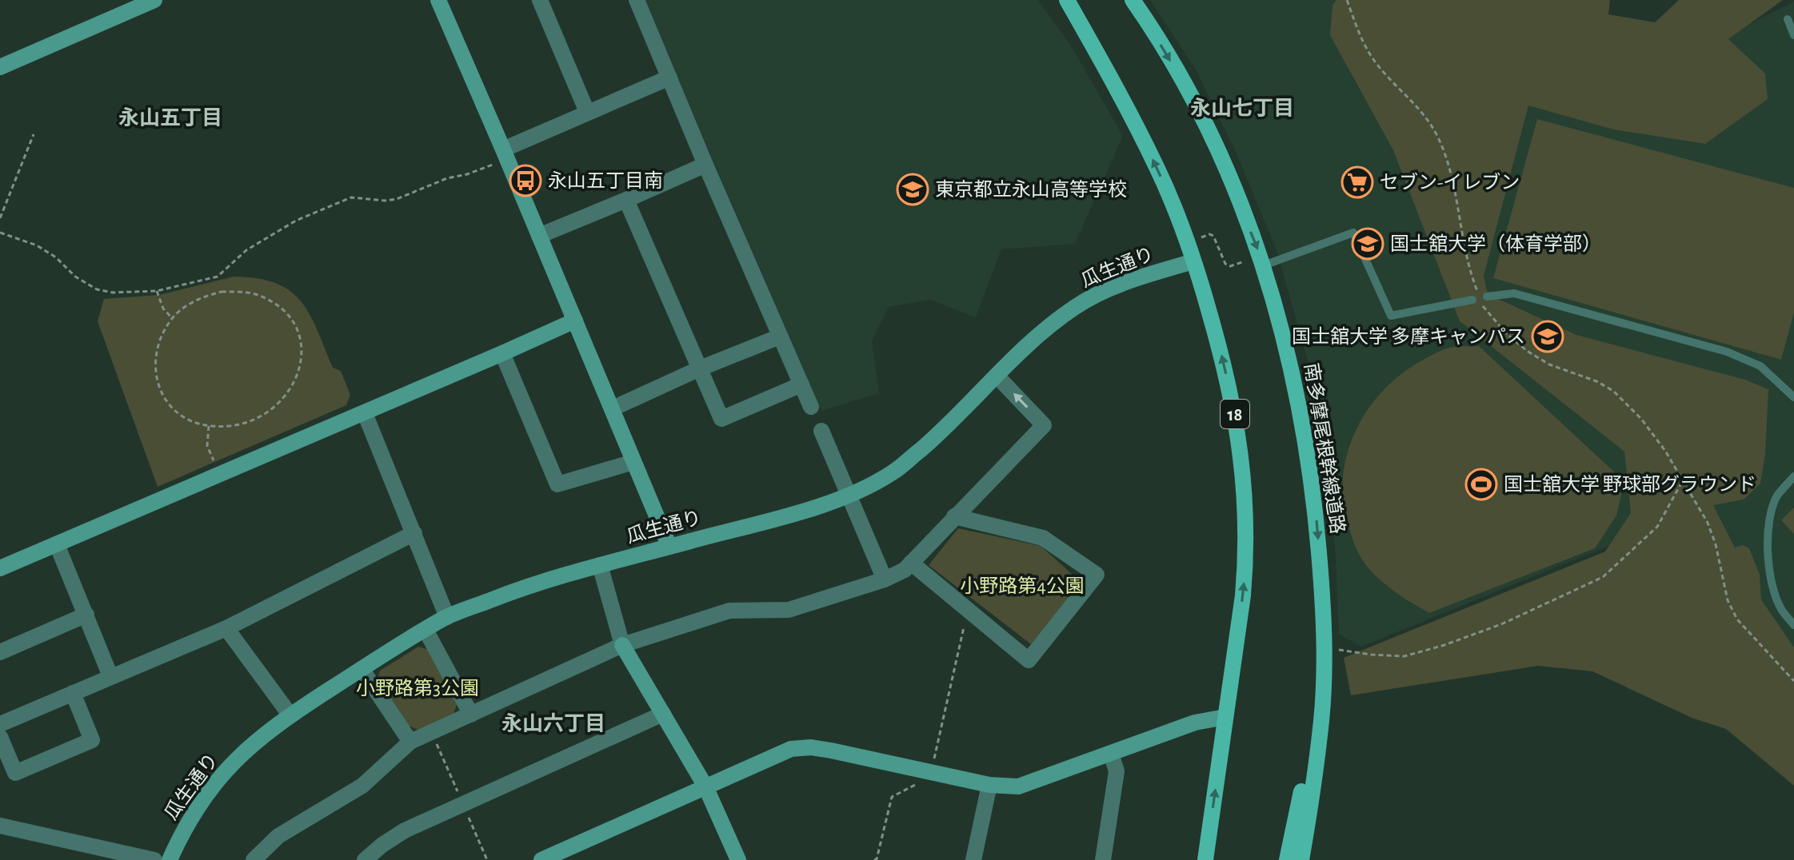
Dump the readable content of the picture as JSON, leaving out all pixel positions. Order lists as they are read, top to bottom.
{
  "streets": {
    "main road": ["18", "南多摩尾根幹線道路"],
    "street": ["瓜生通り"]
  },
  "crossings": [
    ["瓜生通り", "18"]
  ],
  "districts": ["永山七丁目", "永山五丁目", "永山六丁目"],
  "parks": ["小野路第4公園", "小野路第3公園"],
  "places": {
    "bus stop": ["永山五丁目南"],
    "supermarket": ["セブン-イレブン"],
    "school or university": ["東京都立永山高等学校", "国士舘大学（体育学部）", "国士舘大学 多摩キャンパス"],
    "sports": ["国士舘大学 野球部グラウンド"]
  }
}
